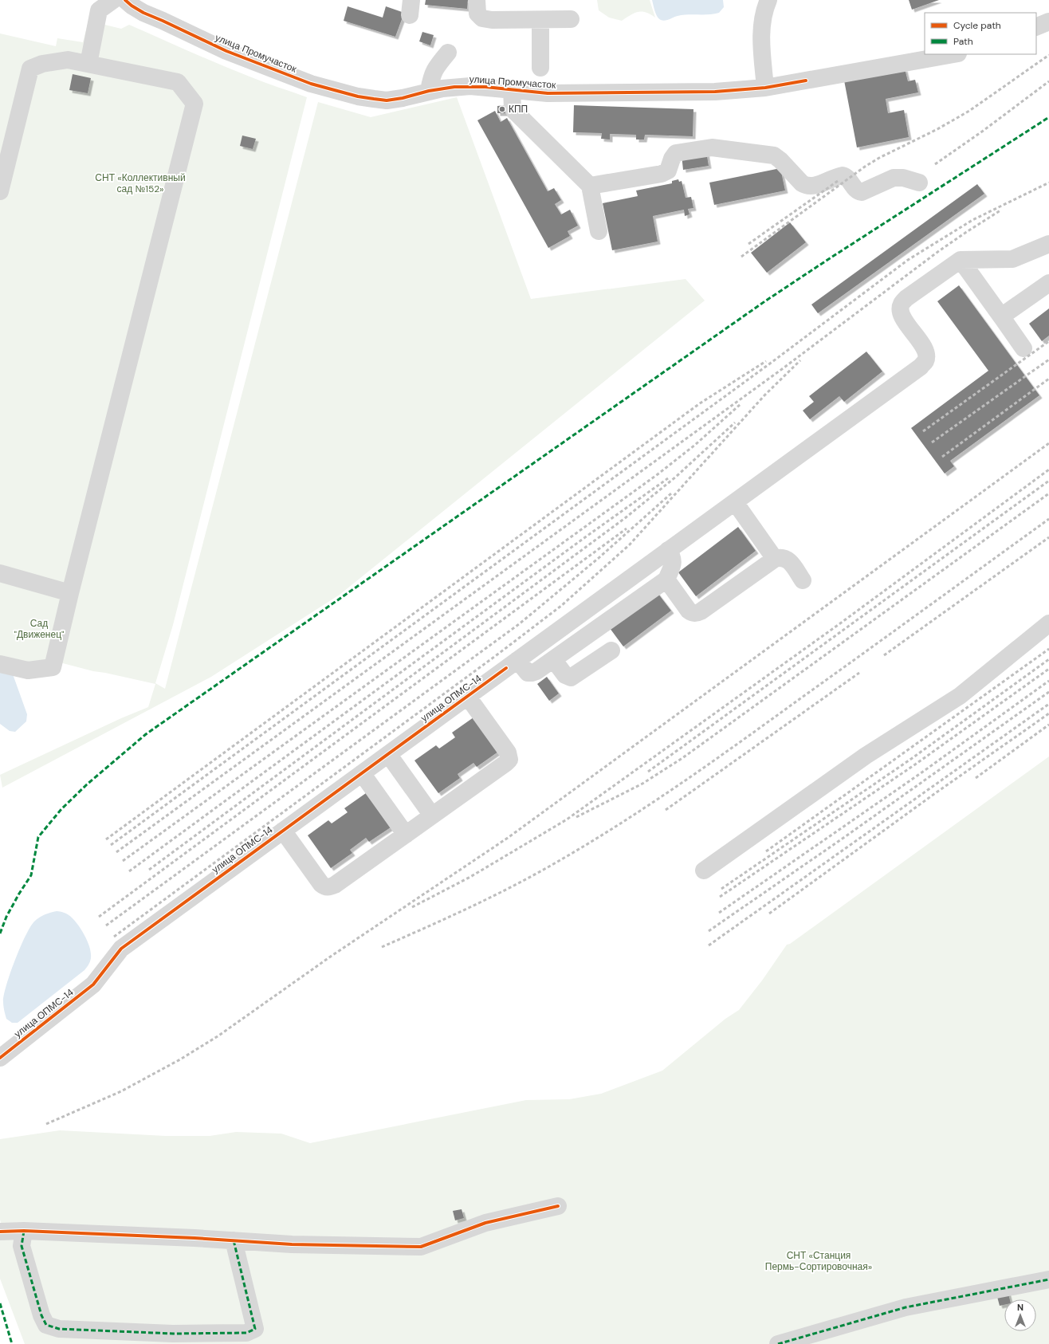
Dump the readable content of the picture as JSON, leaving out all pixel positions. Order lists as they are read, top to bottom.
{
  "streets": {
    "street": ["улица Промучасток", "улица ОПМС-14"]
  },
  "parks": ["СНТ «Коллективный сад №152»", "Сад \"Движенец\"", "СНТ «Станция Пермь-Сортировочная»"],
  "places": ["КПП"],
  "legend": ["Cycle path", "Path"],
  "north": "top"
}
